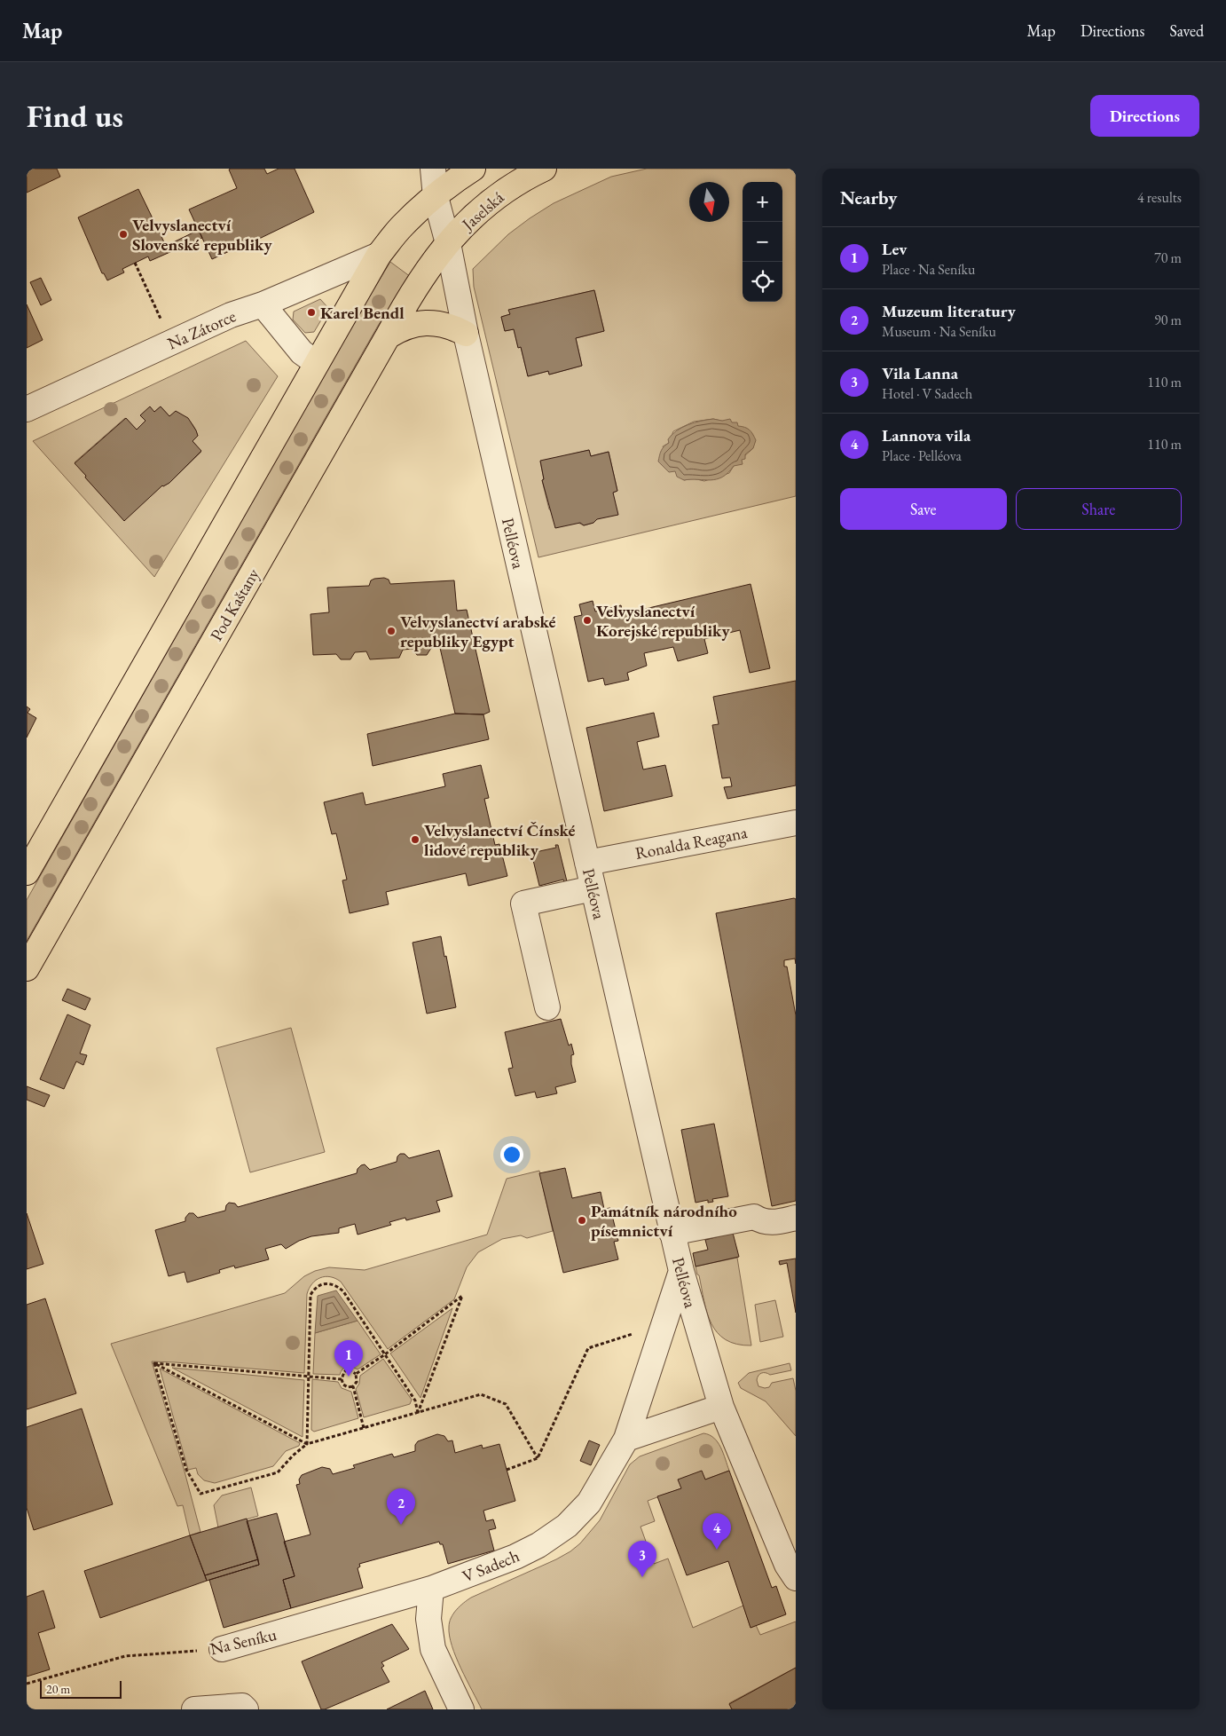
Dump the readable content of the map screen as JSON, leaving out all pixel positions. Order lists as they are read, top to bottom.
{
  "streets": {
    "main road": ["Jaselská", "Pod Kaštany"],
    "street": [
      "Na Zátorce",
      "Pelléova",
      "Ronalda Reagana",
      "V Sadech",
      "Na Seníku"
    ]
  },
  "crossings": [
    ["Jaselská", "Pelléova"],
    ["Jaselská", "Pod Kaštany"],
    ["Pelléova", "Pod Kaštany"],
    ["Pelléova", "Ronalda Reagana"],
    ["Pelléova", "V Sadech"],
    ["V Sadech", "Na Seníku"]
  ],
  "places": [
    "Velvyslanectví Slovenské republiky",
    "Karel Bendl",
    "Velvyslanectví Korejské republiky",
    "Velvyslanectví arabské republiky Egypt",
    "Velvyslanectví Čínské lidové republiky",
    "Památník národního písemnictví"
  ],
  "scale_bar": "20 m",
  "north": "bottom",
  "page": {
    "header": "Map",
    "nav": ["Map", "Directions", "Saved"],
    "buttons": [
      "Directions",
      ["Save", "Share"]
    ],
    "title": "Find us",
    "heading": ["Nearby", "4 results"],
    "map_buttons": ["+", "−"],
    "list": [
      {
        "mark": "1",
        "name": "Lev",
        "note": "Place · Na Seníku",
        "value": "70 m"
      },
      {
        "mark": "2",
        "name": "Muzeum literatury",
        "note": "Museum · Na Seníku",
        "value": "90 m"
      },
      {
        "mark": "3",
        "name": "Vila Lanna",
        "note": "Hotel · V Sadech",
        "value": "110 m"
      },
      {
        "mark": "4",
        "name": "Lannova vila",
        "note": "Place · Pelléova",
        "value": "110 m"
      }
    ],
    "pins": [
      "1",
      "2",
      "4",
      "3"
    ],
    "scale": "20 m"
  }
}
